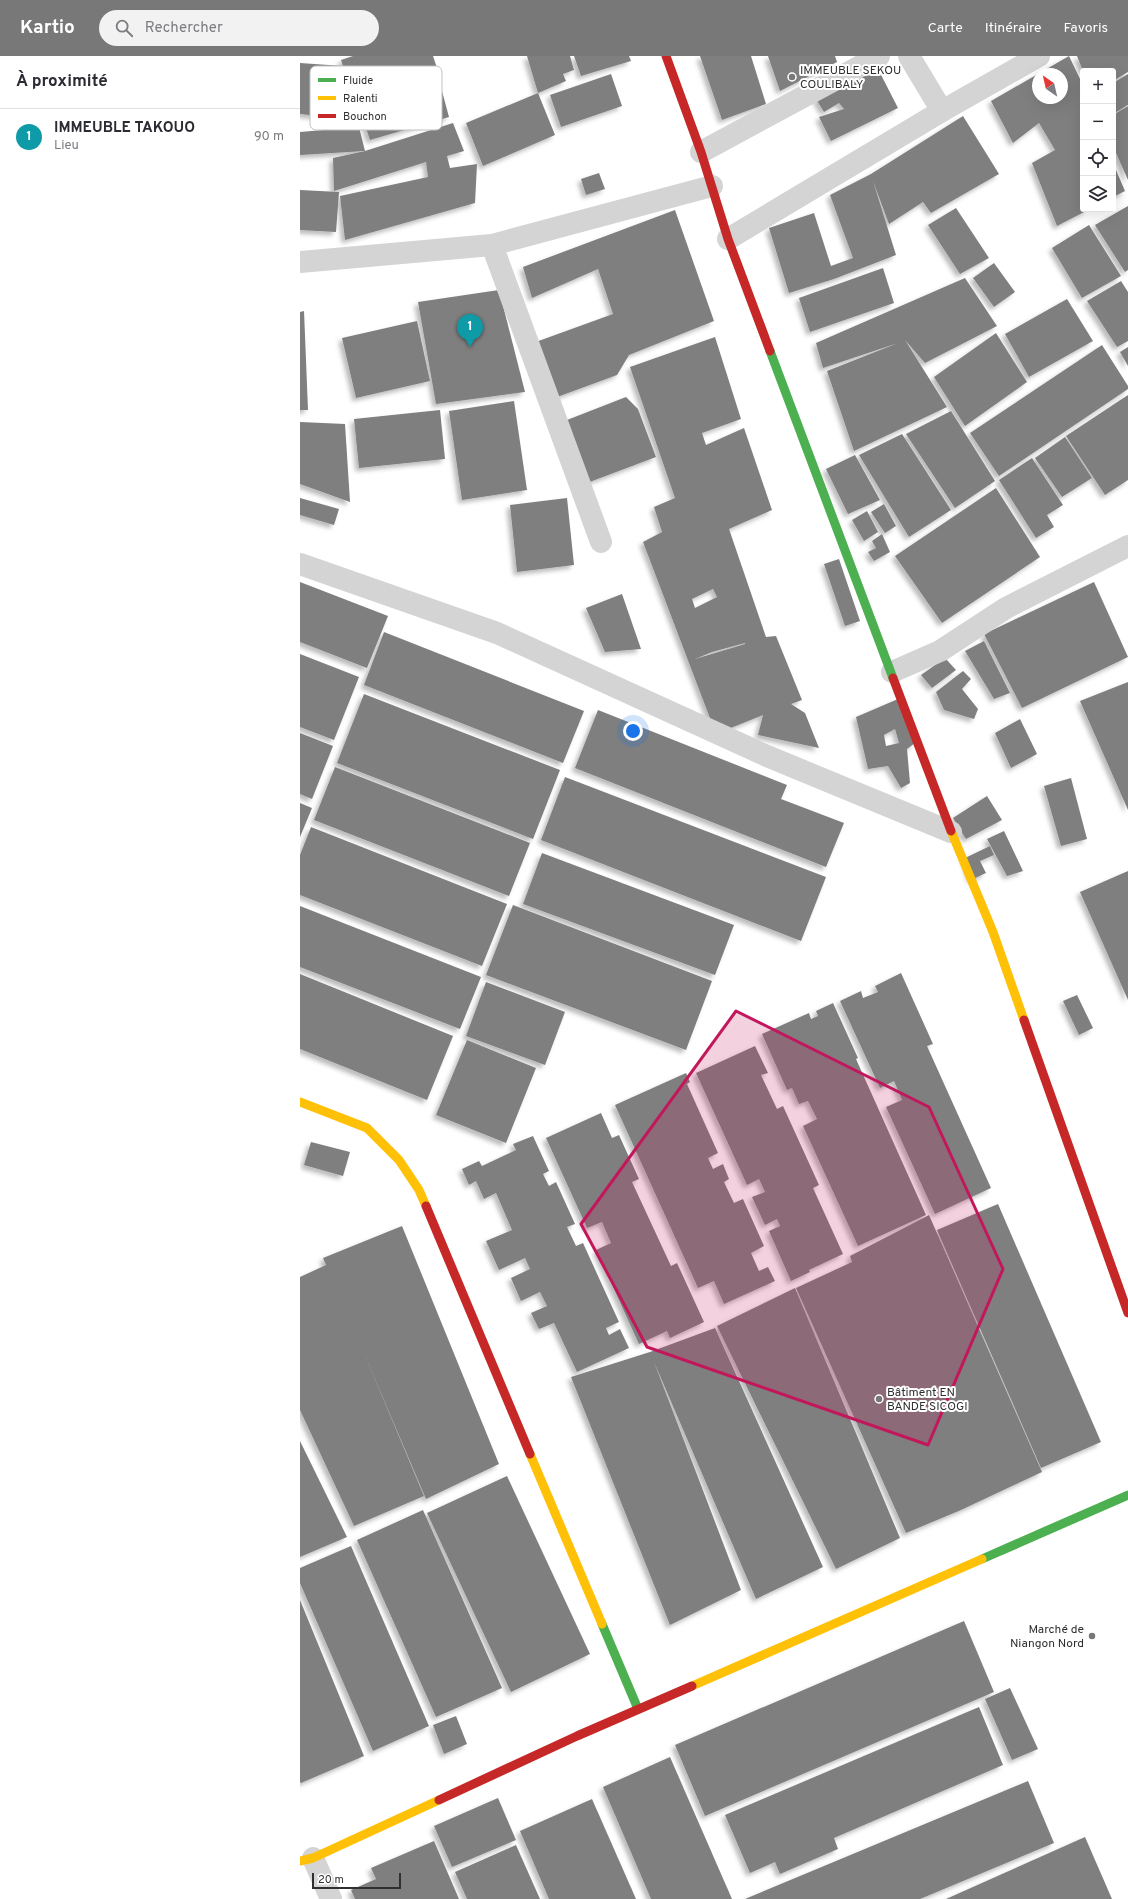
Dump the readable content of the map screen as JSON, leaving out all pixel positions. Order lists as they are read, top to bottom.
{
  "places": ["IMMEUBLE SEKOU COULIBALY", "Bâtiment EN BANDE SICOGI", "Marché de Niangon Nord"],
  "legend": ["Fluide", "Ralenti", "Bouchon"],
  "scale_bar": "20 m",
  "north": "top left",
  "page": {
    "header": "Kartio",
    "search": "Rechercher",
    "nav": ["Carte", "Itinéraire", "Favoris"],
    "heading": "À proximité",
    "map_buttons": ["+", "−"],
    "list": [
      {
        "mark": "1",
        "name": "IMMEUBLE TAKOUO",
        "note": "Lieu",
        "value": "90 m"
      }
    ],
    "pins": "1",
    "scale": "20 m"
  }
}
